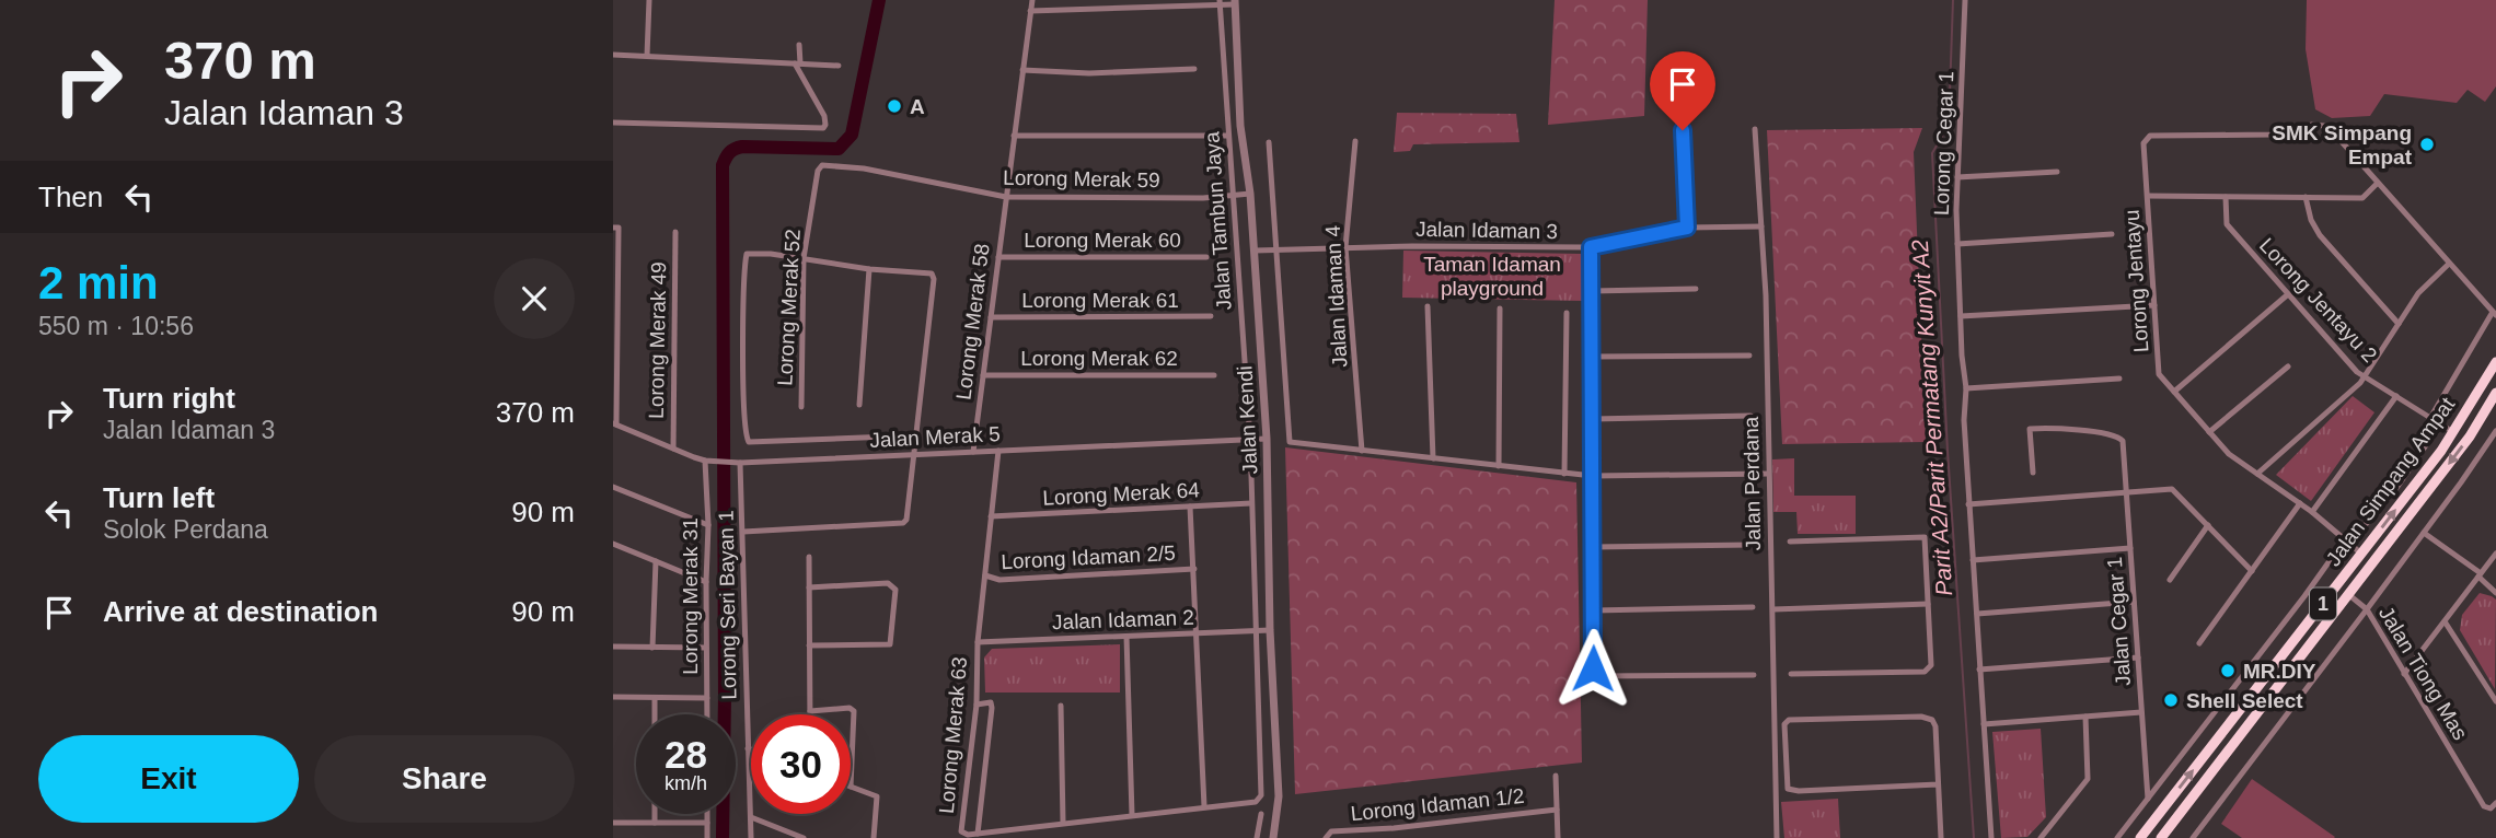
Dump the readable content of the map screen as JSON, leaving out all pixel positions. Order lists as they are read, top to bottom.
{
  "streets": {
    "highway": ["Jalan Simpang Ampat", "1"],
    "street": [
      "Lorong Cegar 1",
      "Lorong Merak 59",
      "Jalan Tambun Jaya",
      "Jalan Idaman 3",
      "Lorong Merak 60",
      "Lorong Jentayu",
      "Jalan Idaman 4",
      "Lorong Merak 61",
      "Lorong Jentayu 2",
      "Lorong Merak 52",
      "Lorong Merak 58",
      "Lorong Merak 49",
      "Lorong Merak 62",
      "Jalan Kendi",
      "Jalan Merak 5",
      "Jalan Perdana",
      "Lorong Merak 64",
      "Lorong Idaman 2/5",
      "Lorong Merak 31",
      "Lorong Seri Bayan 1",
      "Jalan Idaman 2",
      "Jalan Cegar 1",
      "Jalan Tiong Mas",
      "Lorong Merak 63",
      "Lorong Idaman 1/2"
    ]
  },
  "crossings": [
    ["Lorong Merak 59", "Jalan Tambun Jaya"],
    ["Lorong Merak 59", "Lorong Merak 52"],
    ["Lorong Merak 59", "Lorong Merak 58"],
    ["Lorong Merak 59", "Jalan Kendi"],
    ["Jalan Tambun Jaya", "Jalan Kendi"],
    ["Jalan Tambun Jaya", "Jalan Merak 5"],
    ["Jalan Idaman 3", "Jalan Idaman 4"],
    ["Jalan Idaman 3", "Jalan Kendi"],
    ["Jalan Idaman 3", "Jalan Perdana"],
    ["Lorong Merak 60", "Lorong Merak 58"],
    ["Lorong Jentayu", "Jalan Simpang Ampat"],
    ["Jalan Idaman 4", "Jalan Kendi"],
    ["Lorong Merak 61", "Lorong Merak 58"],
    ["Lorong Jentayu 2", "Jalan Simpang Ampat"],
    ["Lorong Merak 58", "Lorong Merak 62"],
    ["Lorong Merak 58", "Jalan Merak 5"],
    ["Lorong Merak 49", "Jalan Merak 5"],
    ["Jalan Kendi", "Jalan Merak 5"],
    ["Jalan Kendi", "Lorong Merak 64"],
    ["Jalan Kendi", "Jalan Idaman 2"],
    ["Jalan Merak 5", "Lorong Merak 31"],
    ["Jalan Merak 5", "Lorong Seri Bayan 1"],
    ["Jalan Merak 5", "Lorong Merak 63"],
    ["Jalan Simpang Ampat", "Jalan Tiong Mas"],
    ["Lorong Merak 64", "Lorong Merak 63"],
    ["Lorong Idaman 2/5", "Lorong Merak 63"],
    ["Jalan Idaman 2", "Lorong Merak 63"]
  ],
  "water": ["Parit A2/Parit Permatang Kunyit A2"],
  "parks": ["Taman Idaman playground"],
  "places": [
    "A",
    "SMK Simpang Empat",
    "MR.DIY",
    "Shell Select"
  ],
  "page": {
    "turn": ["370 m", "Jalan Idaman 3"],
    "then": "Then",
    "heading": ["2 min", "550 m · 10:56"],
    "list": [
      {
        "name": "Turn right",
        "note": "Jalan Idaman 3",
        "value": "370 m"
      },
      {
        "name": "Turn left",
        "note": "Solok Perdana",
        "value": "90 m"
      },
      {
        "name": "Arrive at destination",
        "value": "90 m"
      }
    ],
    "speed": "28 km/h",
    "limit": "30",
    "buttons": ["Exit", "Share"]
  }
}
